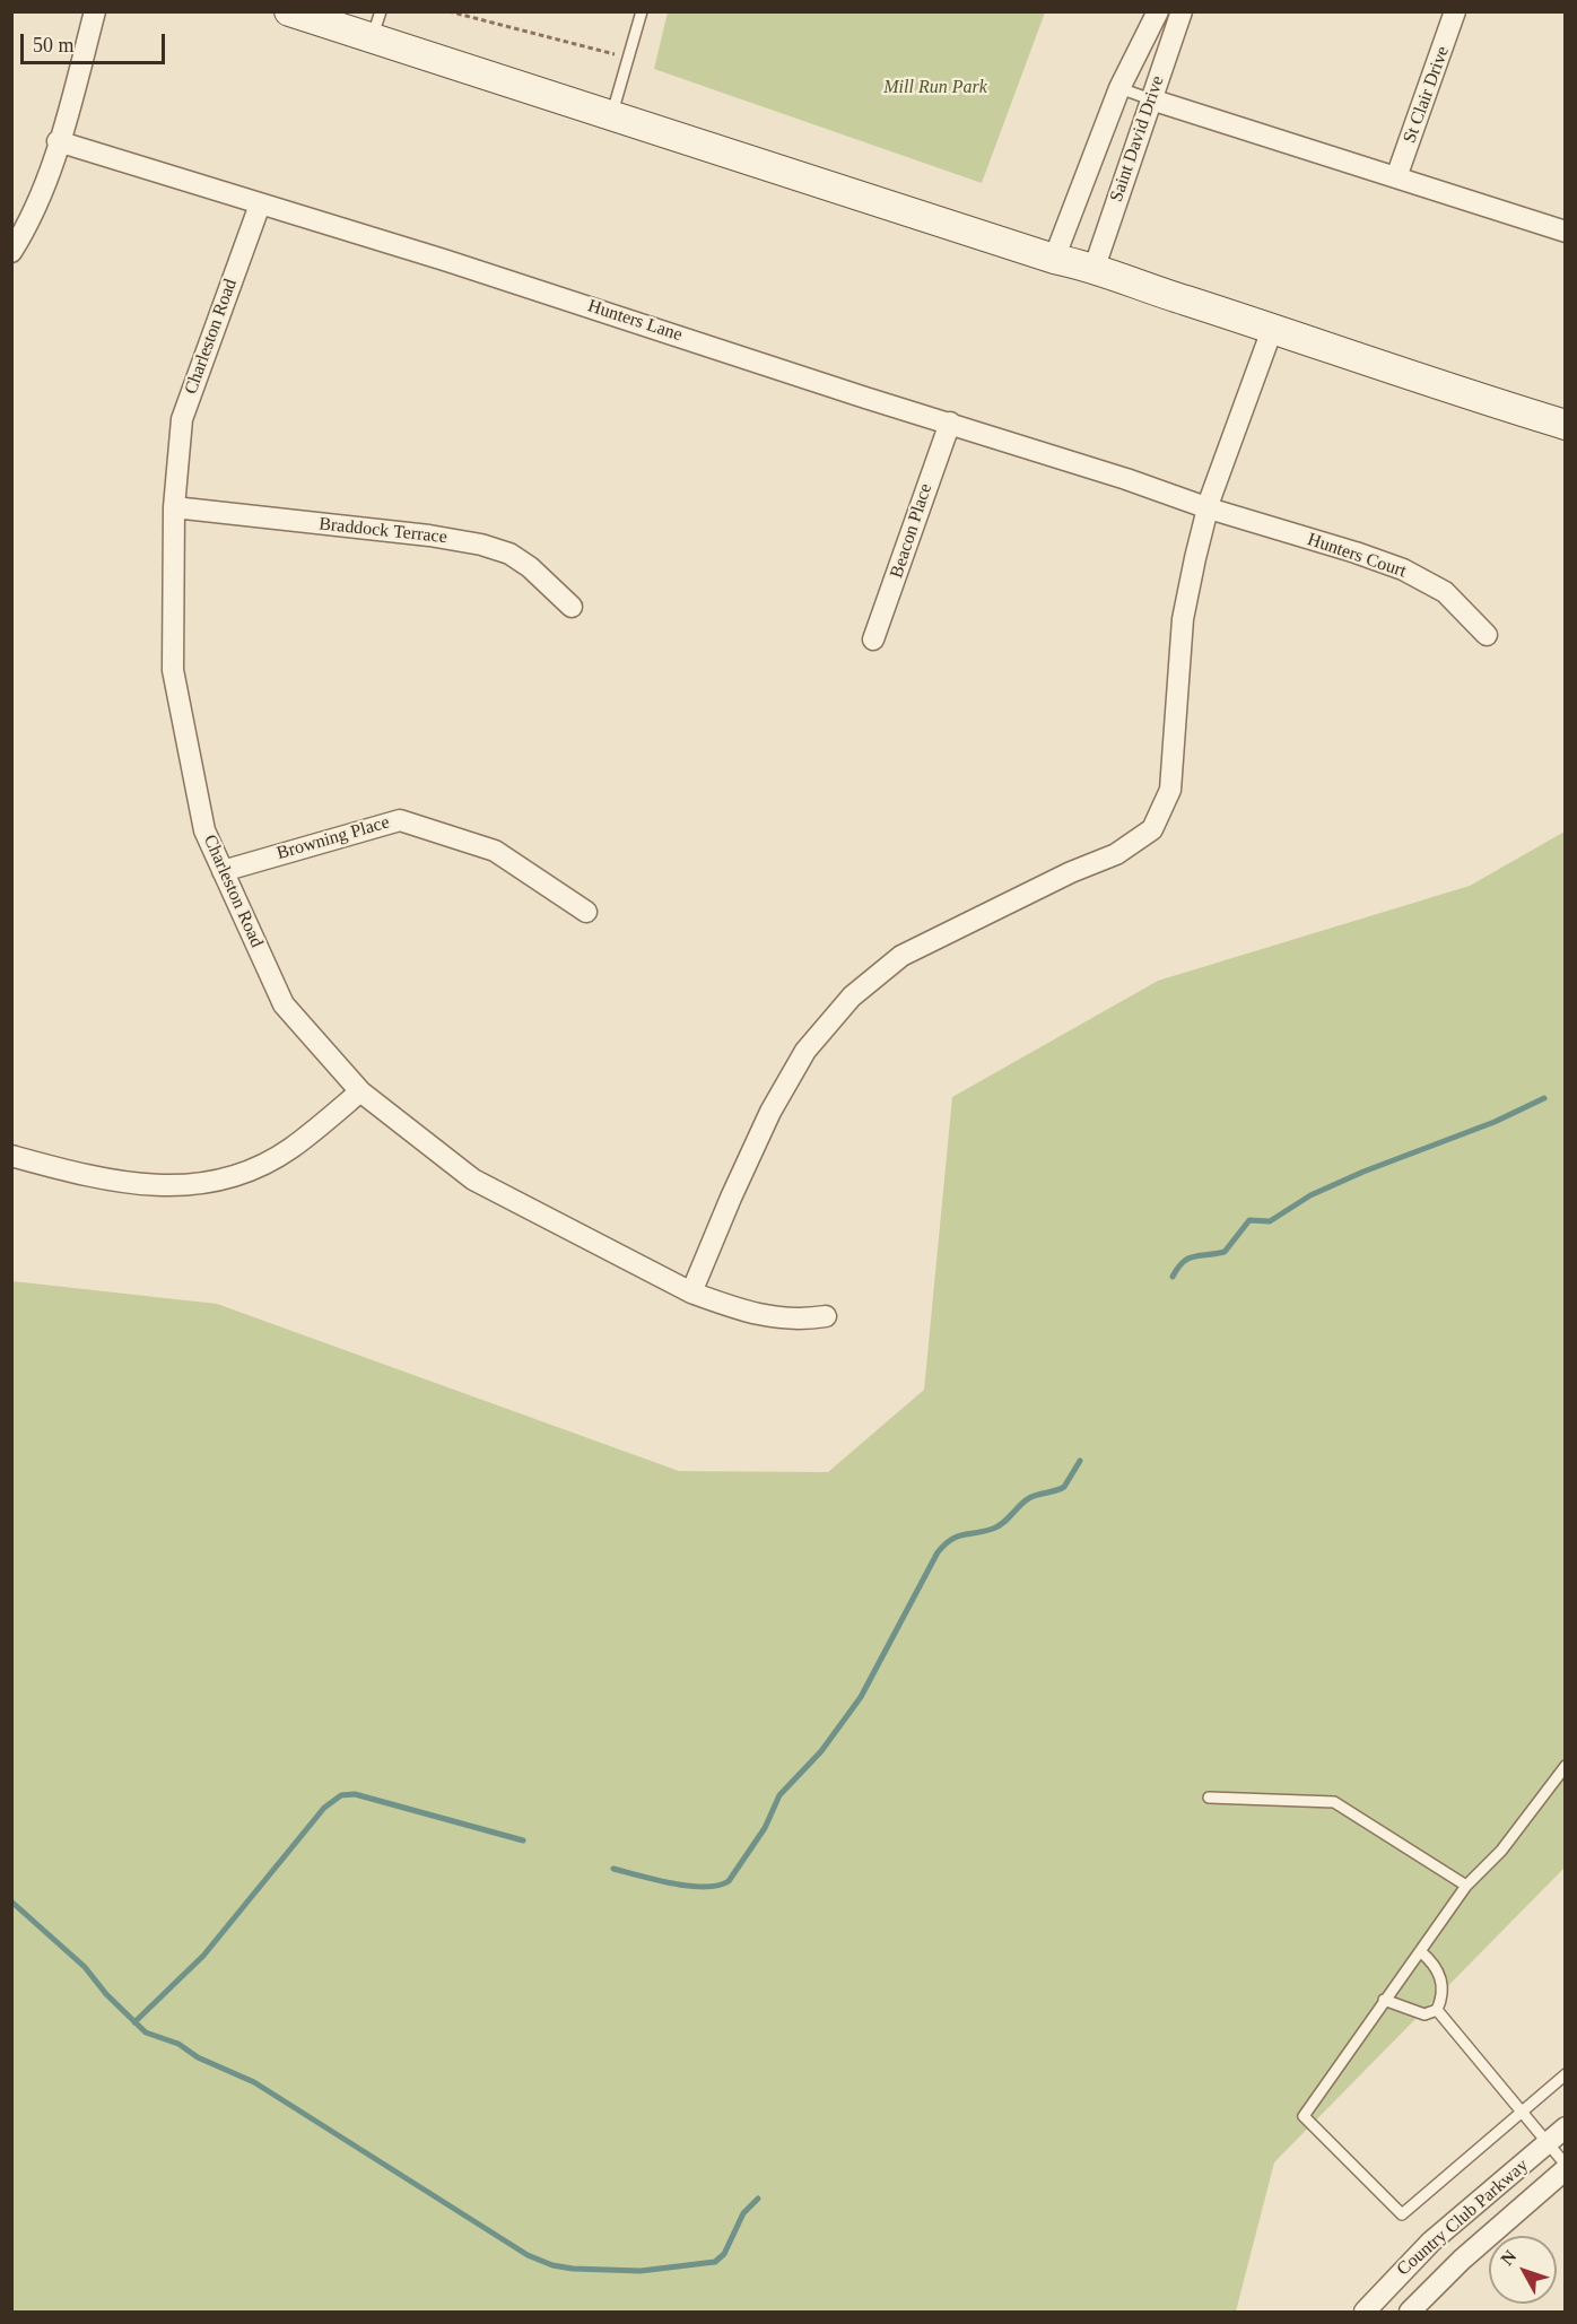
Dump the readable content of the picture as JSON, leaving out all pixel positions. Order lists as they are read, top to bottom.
{
  "streets": {
    "street": [
      "St Clair Drive",
      "Saint David Drive",
      "Hunters Lane",
      "Charleston Road",
      "Braddock Terrace",
      "Beacon Place",
      "Hunters Court",
      "Browning Place",
      "Country Club Parkway"
    ]
  },
  "crossings": [
    ["Hunters Lane", "Charleston Road"],
    ["Hunters Lane", "Beacon Place"],
    ["Hunters Lane", "Hunters Court"],
    ["Charleston Road", "Braddock Terrace"],
    ["Charleston Road", "Browning Place"]
  ],
  "parks": ["Mill Run Park"],
  "scale_bar": "50 m",
  "north": "top left"
}
